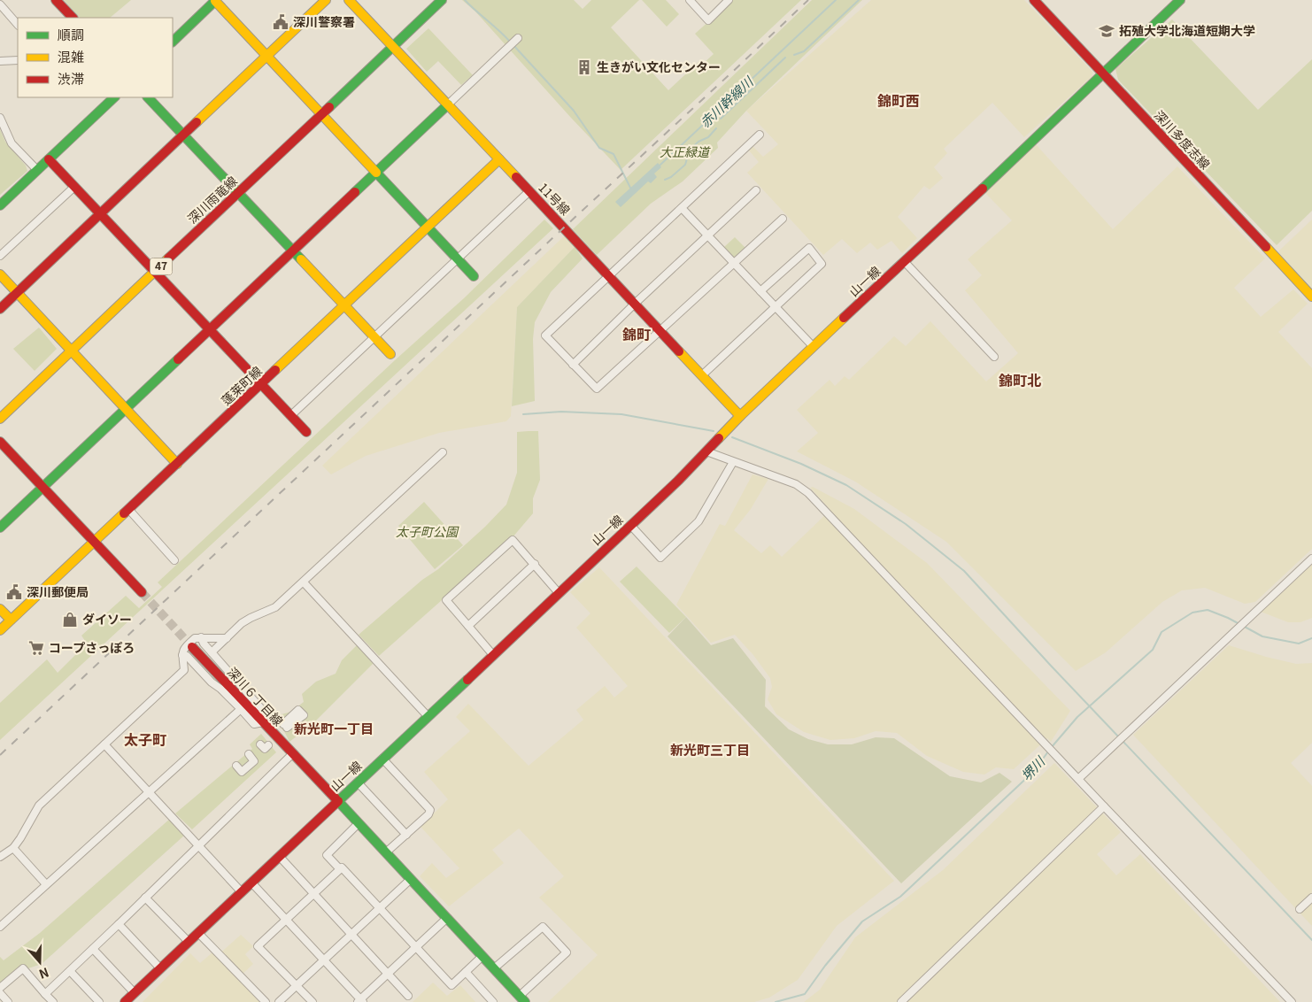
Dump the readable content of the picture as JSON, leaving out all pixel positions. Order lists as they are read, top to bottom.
{
  "streets": {
    "street": [
      "深川多度志線",
      "11号線",
      "深川雨竜線",
      "47",
      "山一線",
      "蓬莱町線",
      "深川６丁目線"
    ]
  },
  "crossings": [
    ["深川多度志線", "山一線"],
    ["11号線", "深川雨竜線"],
    ["11号線", "山一線"],
    ["11号線", "蓬莱町線"],
    ["山一線", "深川６丁目線"]
  ],
  "districts": [
    "錦町西",
    "錦町",
    "錦町北",
    "新光町一丁目",
    "太子町",
    "新光町三丁目"
  ],
  "water": ["赤川幹線川", "堺川"],
  "parks": ["大正緑道", "太子町公園"],
  "places": {
    "public building": ["深川警察署", "深川郵便局"],
    "school or university": ["拓殖大学北海道短期大学"],
    "building": ["生きがい文化センター"],
    "shop": ["ダイソー"],
    "supermarket": ["コープさっぽろ"]
  },
  "legend": ["順調", "混雑", "渋滞"],
  "north": "bottom"
}
